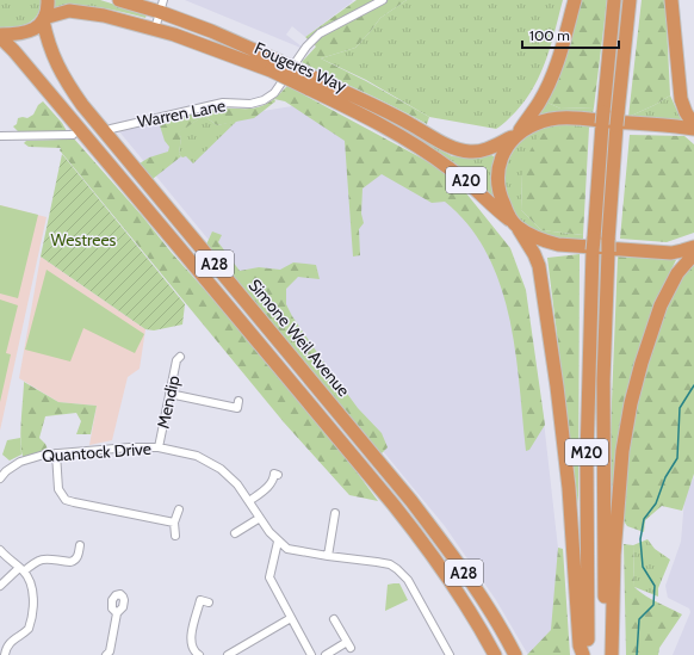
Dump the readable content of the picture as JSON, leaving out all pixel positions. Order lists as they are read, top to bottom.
{
  "streets": {
    "highway": [
      "Fougeres Way",
      "A20",
      "A28",
      "Simone Weil Avenue",
      "M20"
    ],
    "street": ["Warren Lane", "Mendip", "Quantock Drive"]
  },
  "crossings": [
    ["Fougeres Way", "Simone Weil Avenue"],
    ["Fougeres Way", "M20"],
    ["Mendip", "Quantock Drive"]
  ],
  "parks": ["Westrees"],
  "scale_bar": "100 m"
}
